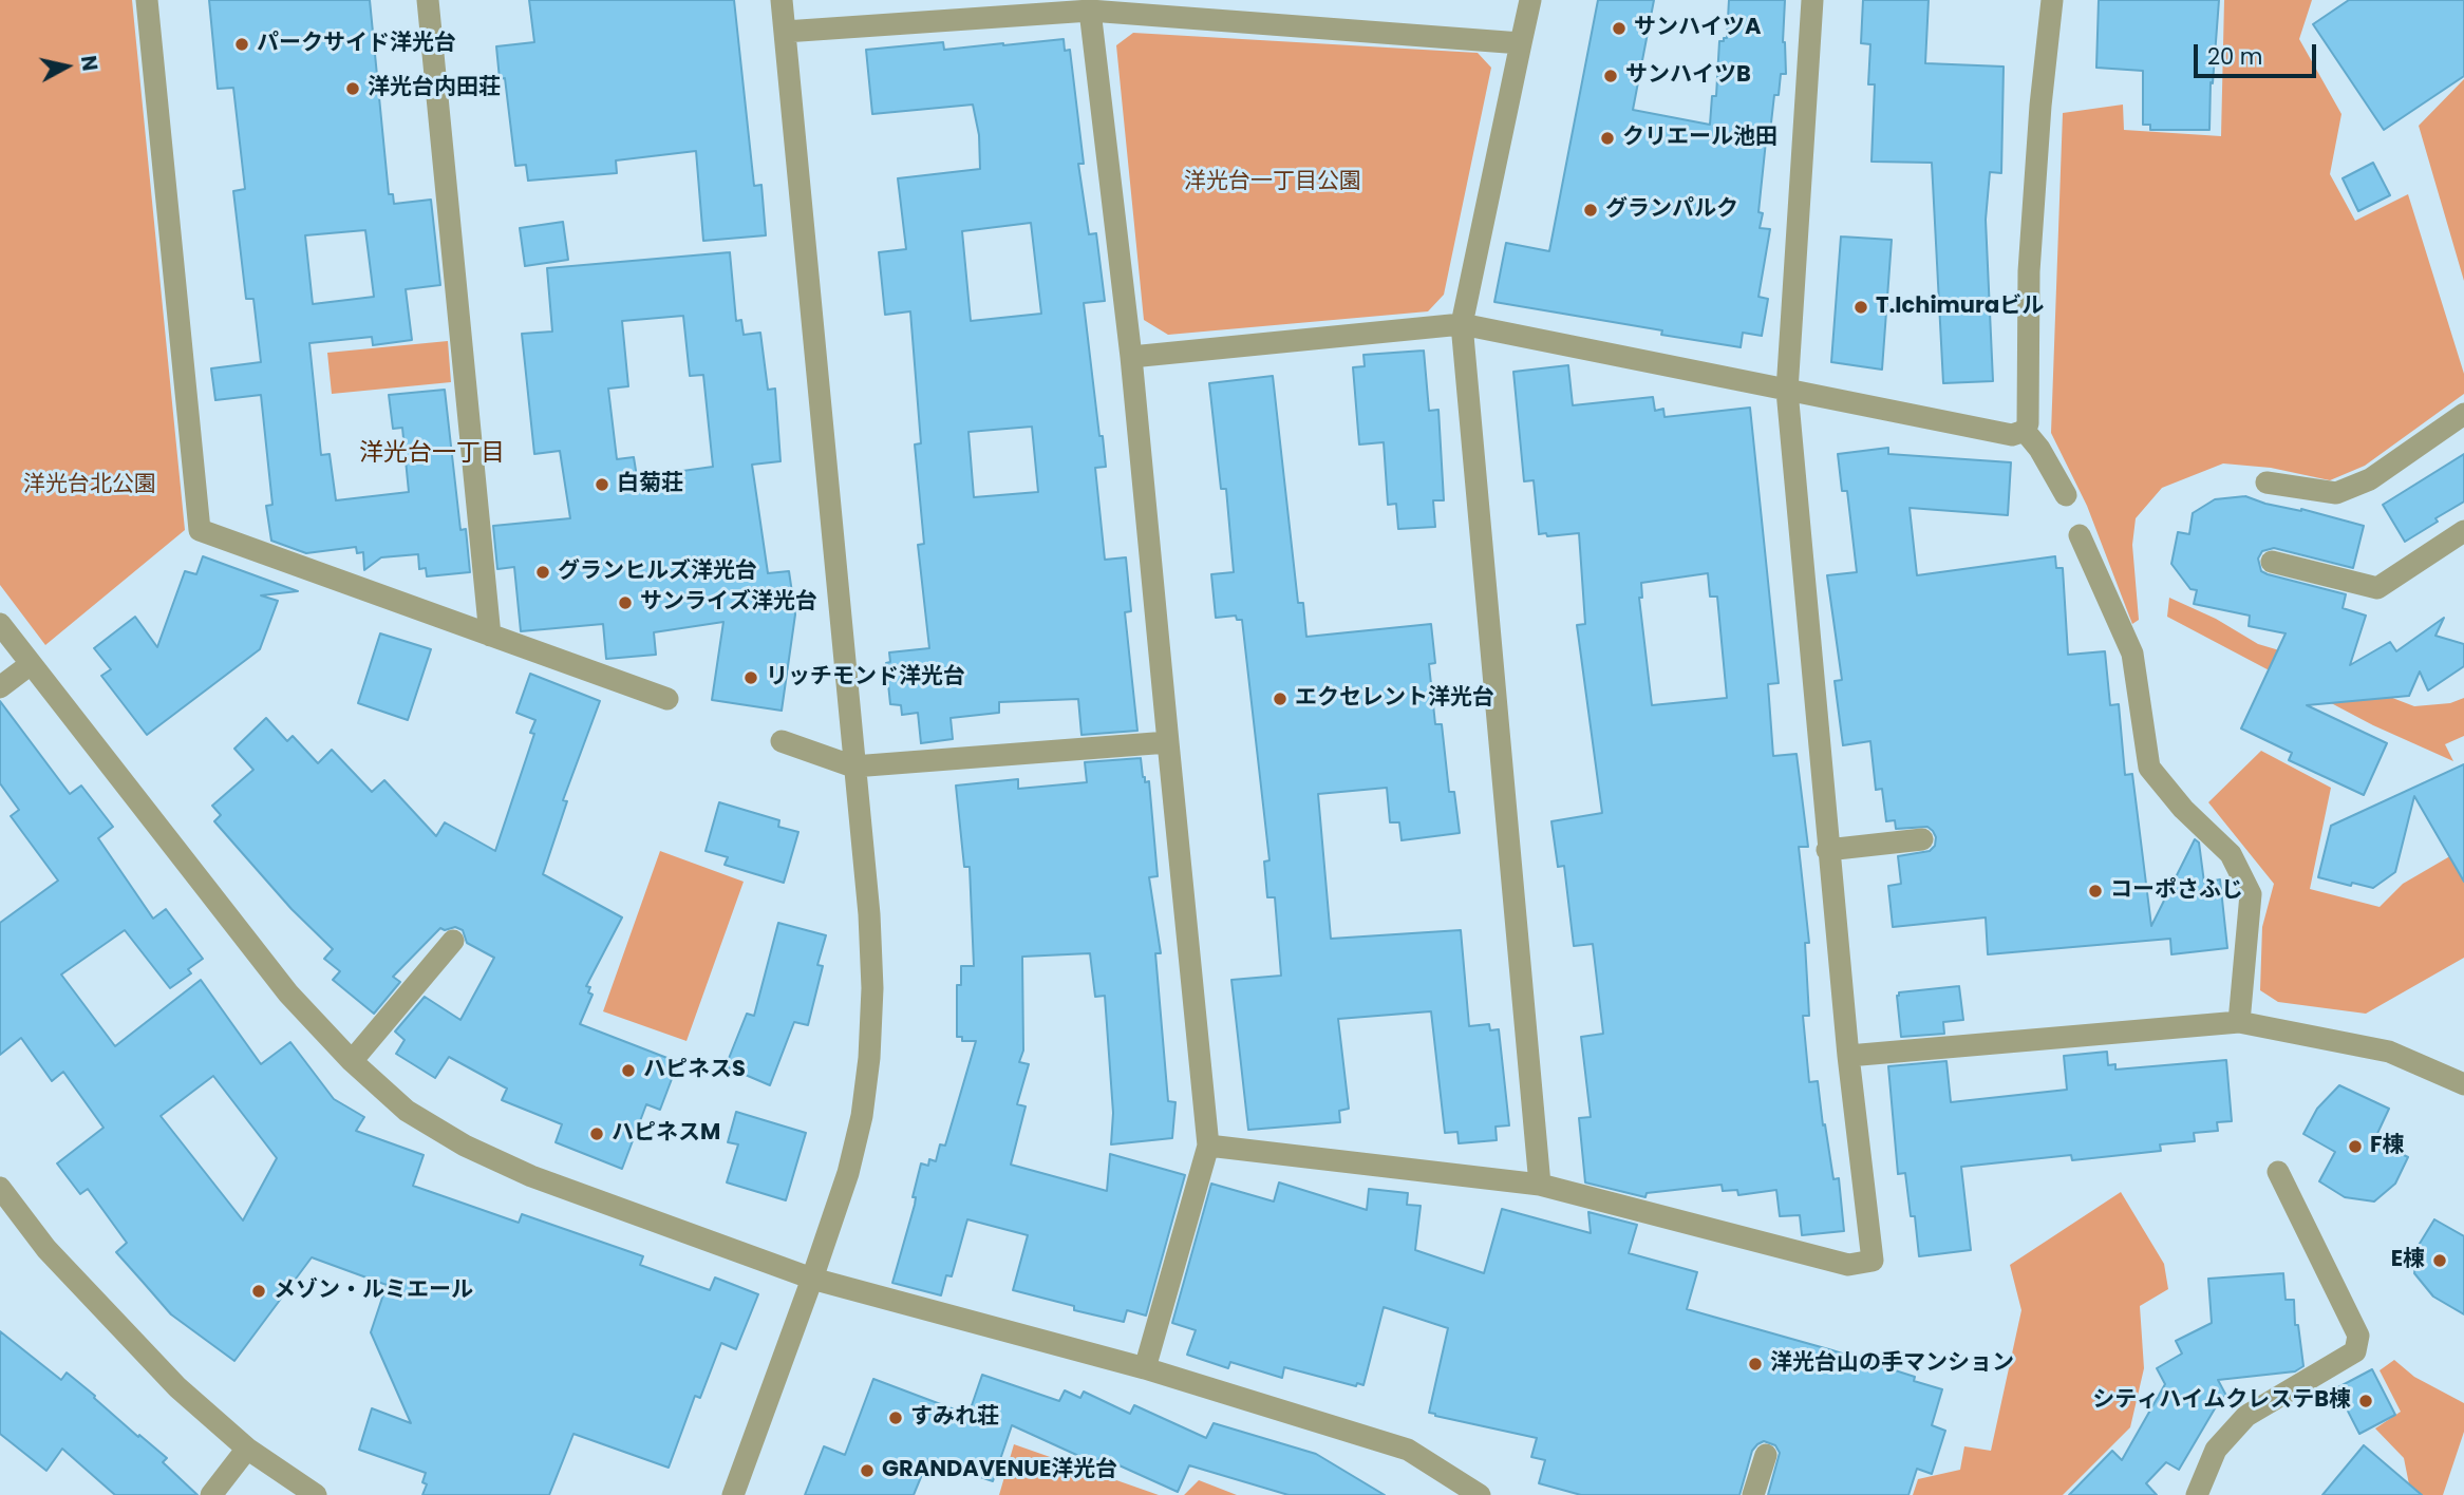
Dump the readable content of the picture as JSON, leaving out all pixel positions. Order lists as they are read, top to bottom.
{
  "districts": ["洋光台一丁目"],
  "parks": ["洋光台一丁目公園", "洋光台北公園"],
  "places": [
    "サンハイツA",
    "パークサイド洋光台",
    "サンハイツB",
    "洋光台内田荘",
    "クリエール池田",
    "グランパルク",
    "T.Ichimuraビル",
    "白菊荘",
    "グランヒルズ洋光台",
    "サンライズ洋光台",
    "リッチモンド洋光台",
    "エクセレント洋光台",
    "コーポさふじ",
    "ハピネスS",
    "ハピネスM",
    "F棟",
    "E棟",
    "メゾン・ルミエール",
    "洋光台山の手マンション",
    "シティハイムクレステB棟",
    "すみれ荘",
    "GRANDAVENUE洋光台"
  ],
  "scale_bar": "20 m",
  "north": "right"
}
